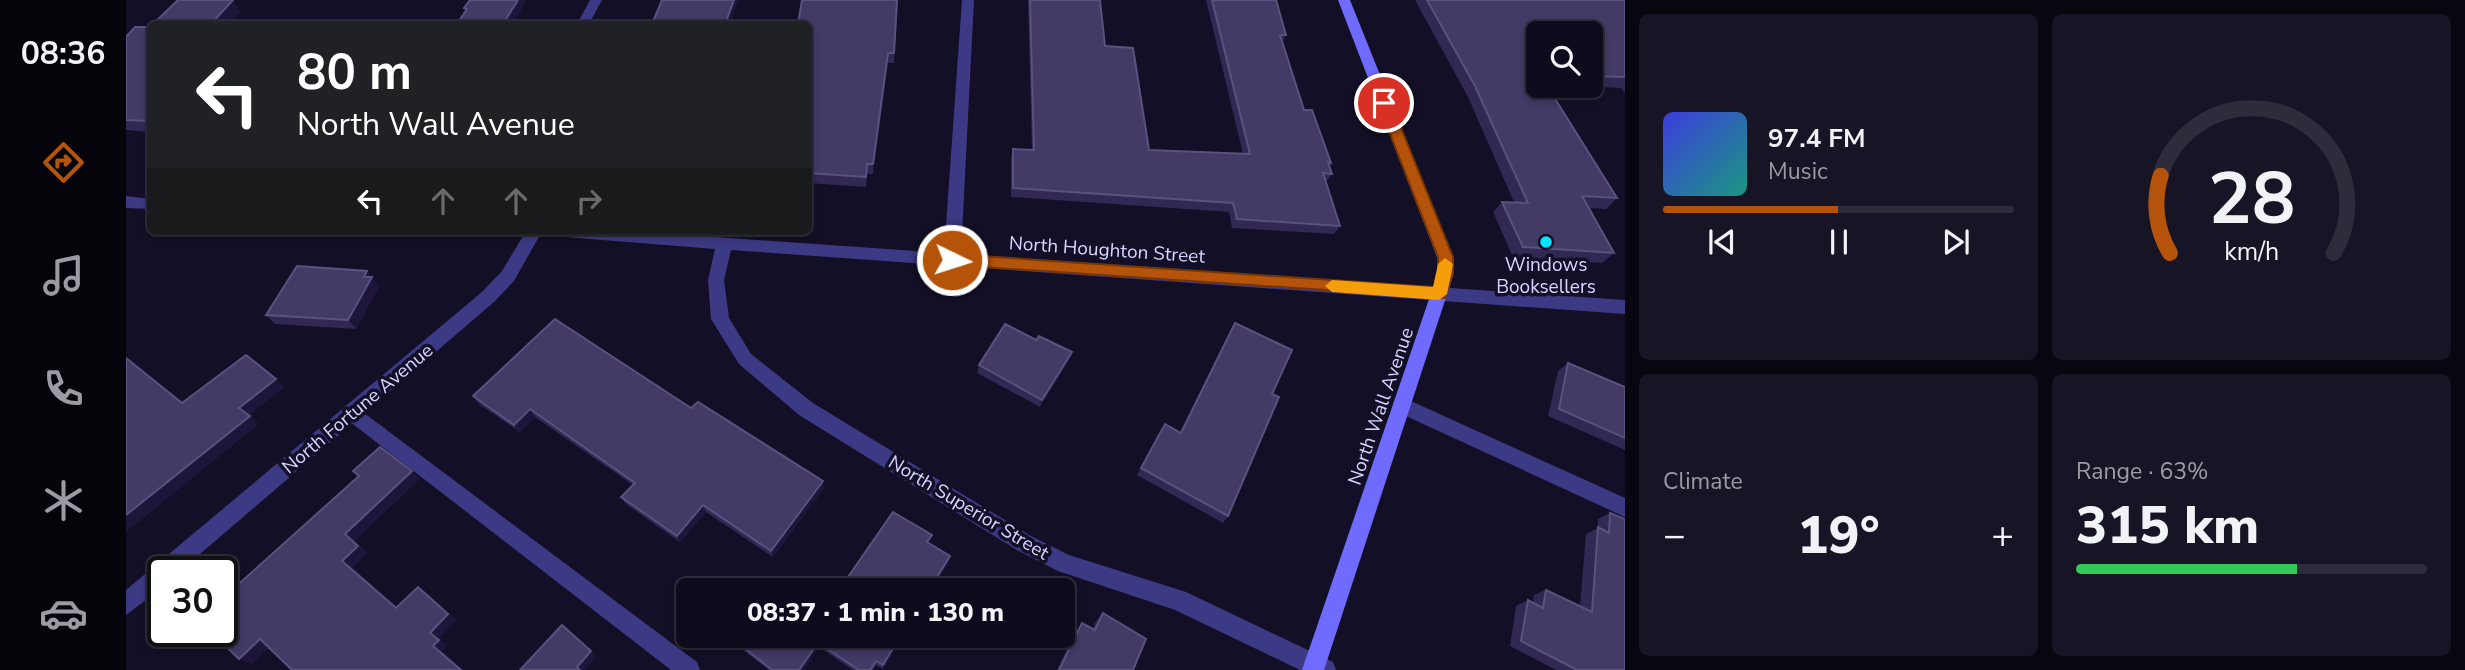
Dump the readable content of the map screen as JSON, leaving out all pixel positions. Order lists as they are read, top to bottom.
{
  "streets": {
    "street": [
      "North Houghton Street",
      "North Wall Avenue",
      "North Fortune Avenue",
      "North Superior Street"
    ]
  },
  "crossings": [
    ["North Houghton Street", "North Wall Avenue"],
    ["North Houghton Street", "North Superior Street"],
    ["North Wall Avenue", "North Superior Street"]
  ],
  "places": ["Windows Booksellers"],
  "page": {
    "tabs": "08:36",
    "turn": ["80 m", "North Wall Avenue"],
    "song": ["97.4 FM", "Music"],
    "tile": [
      "Climate",
      ["Range · 63%", "315 km"]
    ],
    "heat": ["−", "19°", "+"],
    "limit": "30",
    "trip": "08:37 · 1 min · 130 m",
    "gauge": ["28", "km/h"]
  }
}
